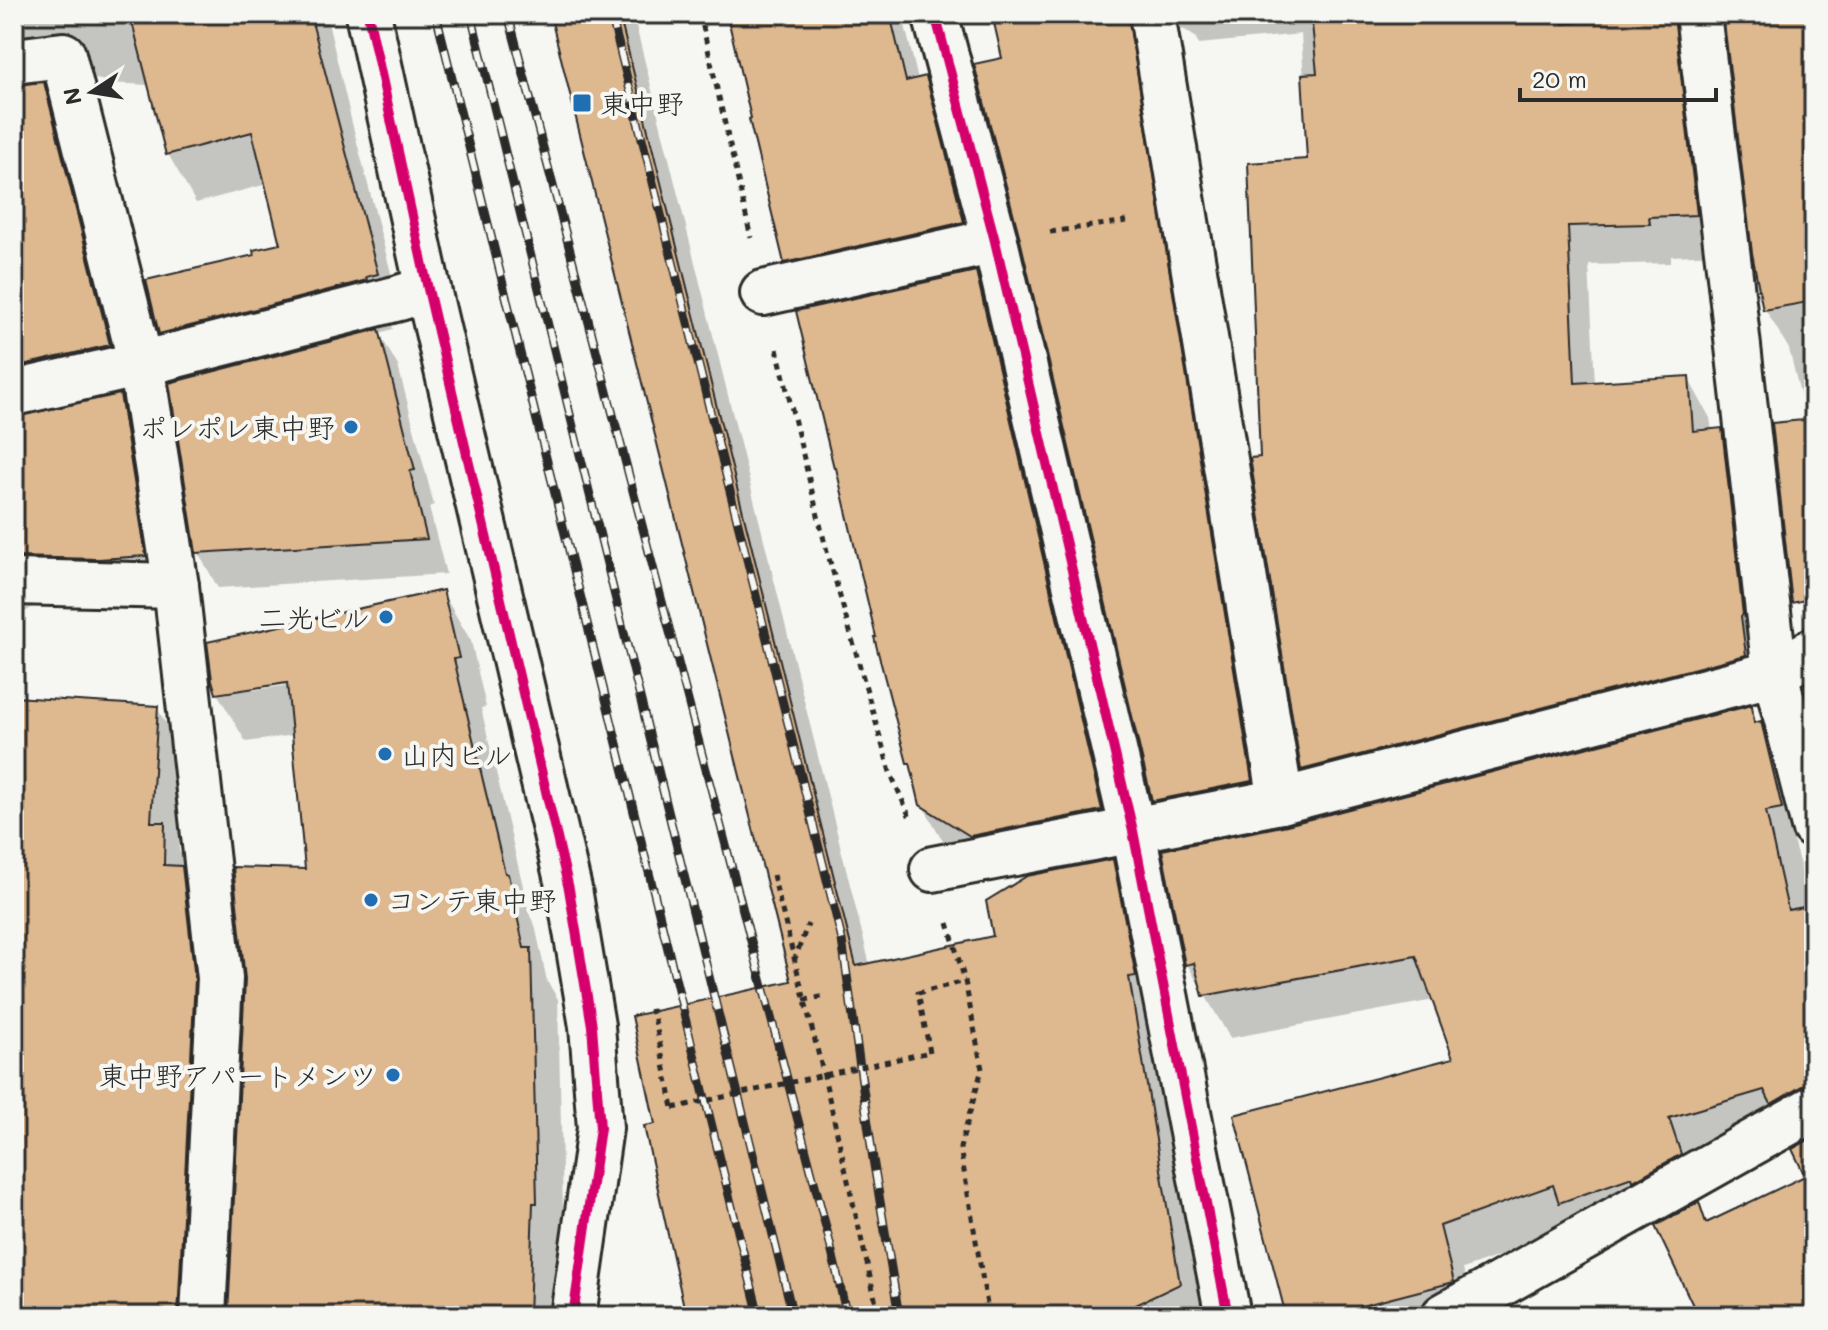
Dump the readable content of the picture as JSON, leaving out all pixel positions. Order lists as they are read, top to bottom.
{
  "places": {
    "transit": ["東中野"],
    "other": [
      "ポレポレ東中野",
      "二光ビル",
      "山内ビル",
      "コンテ東中野",
      "東中野アパートメンツ"
    ]
  },
  "scale_bar": "20 m",
  "north": "left"
}
